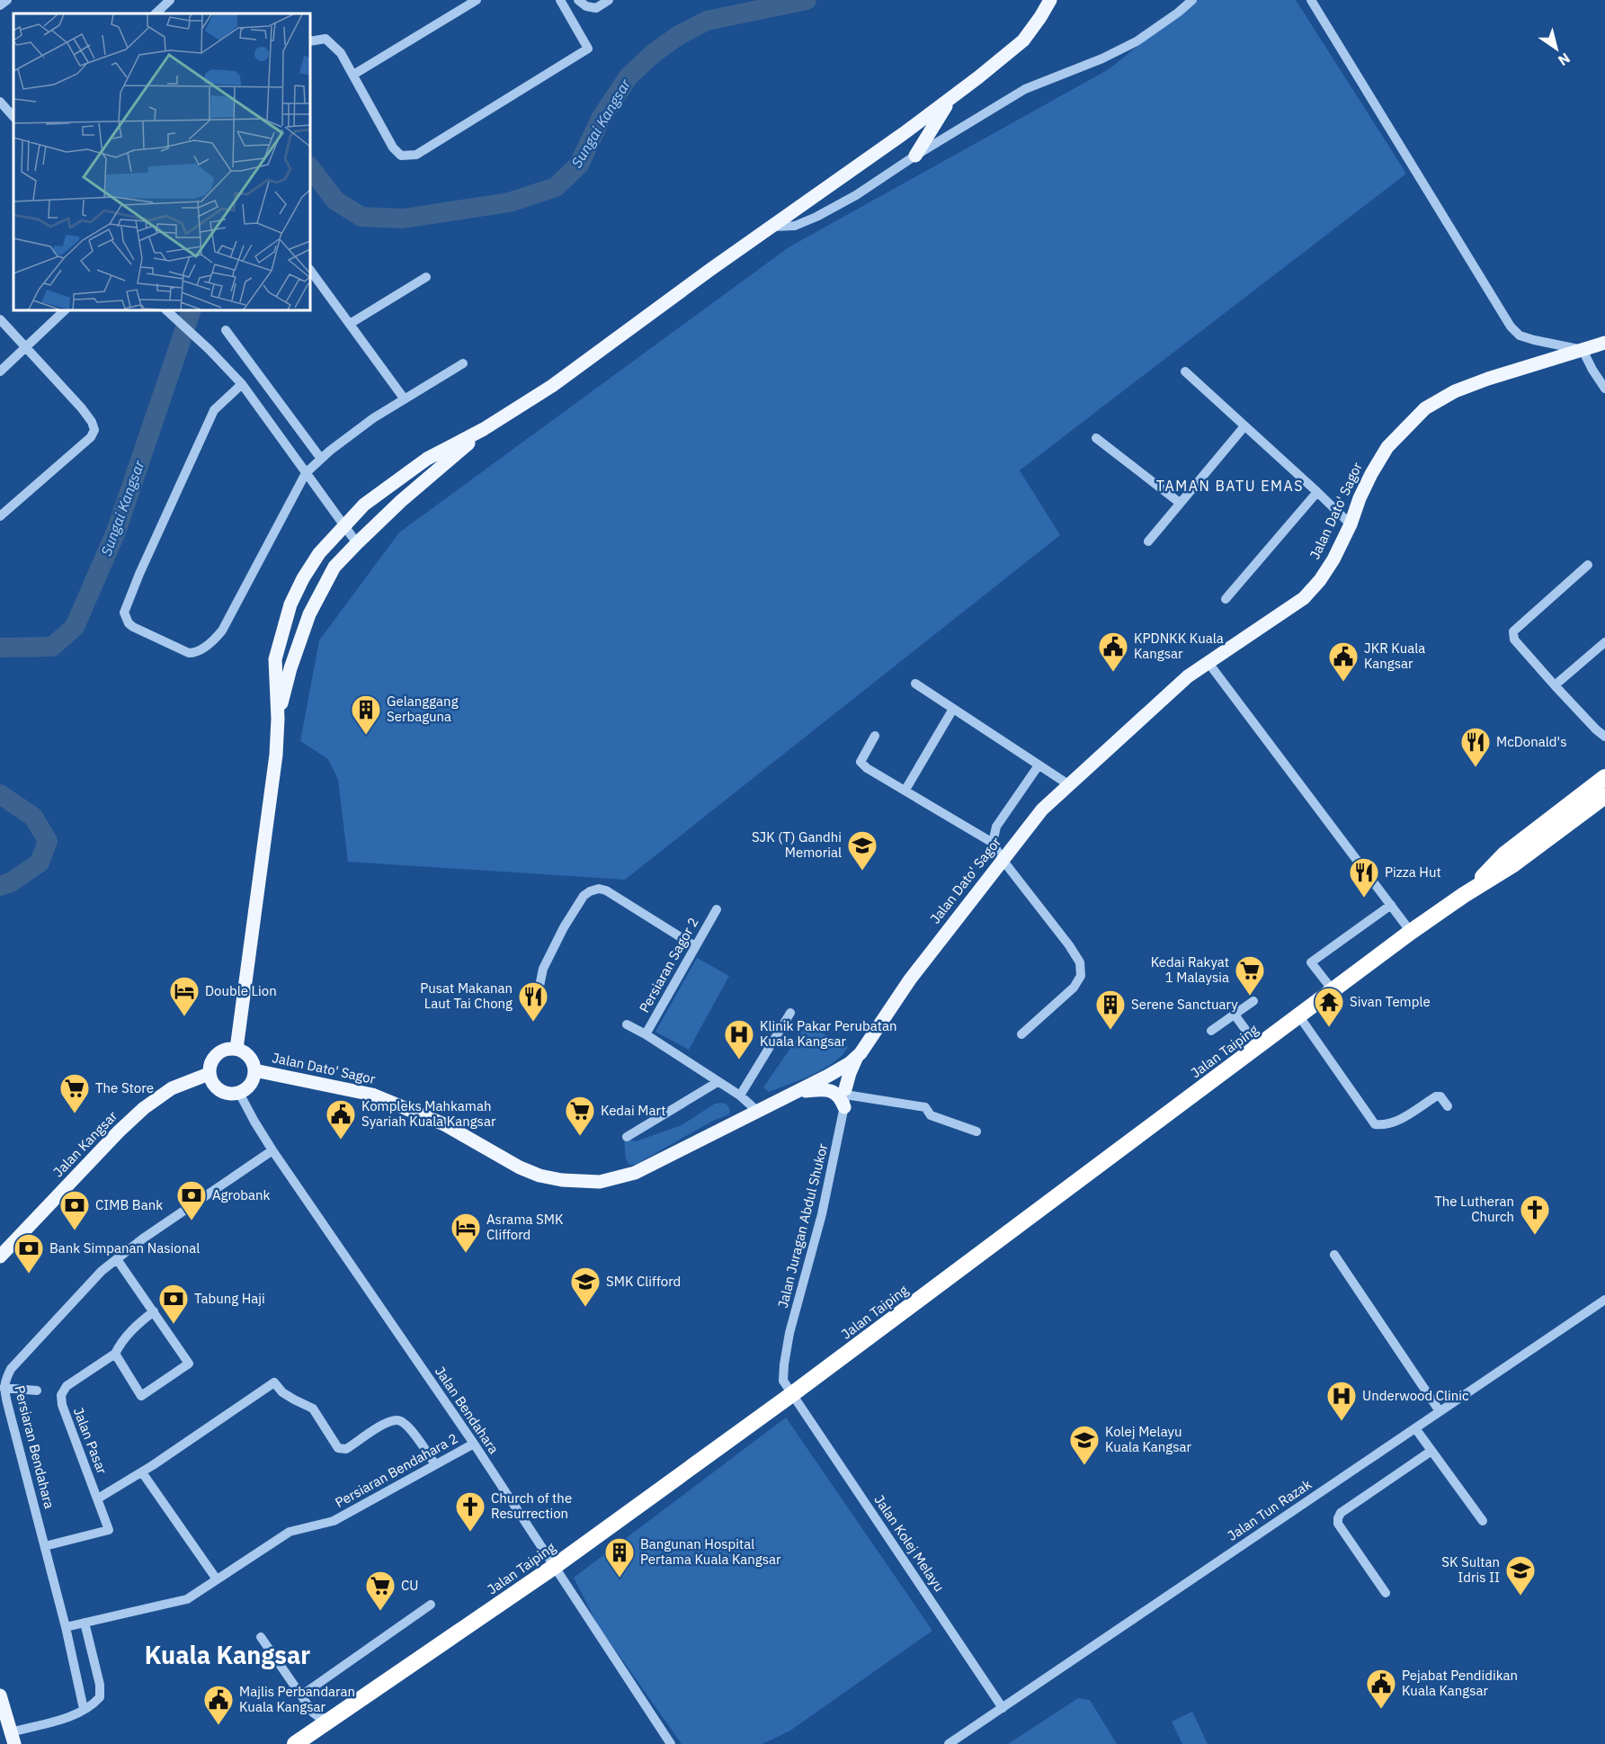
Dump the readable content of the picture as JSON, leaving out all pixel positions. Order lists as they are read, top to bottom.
{
  "streets": {
    "highway": ["Jalan Taiping"],
    "main road": ["Jalan Dato' Sagor", "Jalan Kangsar"],
    "street": [
      "Persiaran Sagor 2",
      "Jalan Juragan Abdul Shukor",
      "Jalan Bendahara",
      "Jalan Pasar",
      "Persiaran Bendahara",
      "Persiaran Bendahara 2",
      "Jalan Tun Razak",
      "Jalan Kolej Melayu"
    ]
  },
  "crossings": [
    ["Jalan Dato' Sagor", "Jalan Kangsar"],
    ["Jalan Dato' Sagor", "Jalan Bendahara"],
    ["Jalan Taiping", "Jalan Juragan Abdul Shukor"],
    ["Jalan Taiping", "Jalan Bendahara"],
    ["Jalan Taiping", "Jalan Kolej Melayu"],
    ["Jalan Kangsar", "Jalan Bendahara"],
    ["Jalan Juragan Abdul Shukor", "Jalan Kolej Melayu"],
    ["Jalan Bendahara", "Persiaran Bendahara"],
    ["Jalan Bendahara", "Persiaran Bendahara 2"],
    ["Persiaran Bendahara", "Persiaran Bendahara 2"],
    ["Jalan Tun Razak", "Jalan Kolej Melayu"]
  ],
  "districts": ["TAMAN BATU EMAS", "Kuala Kangsar"],
  "water": ["Sungai Kangsar"],
  "places": {
    "public building": [
      "KPDNKK Kuala Kangsar",
      "JKR Kuala Kangsar",
      "Kompleks Mahkamah Syariah Kuala Kangsar",
      "Pejabat Pendidikan Kuala Kangsar",
      "Majlis Perbandaran Kuala Kangsar"
    ],
    "building": ["Gelanggang Serbaguna", "Serene Sanctuary", "Bangunan Hospital Pertama Kuala Kangsar"],
    "restaurant": ["McDonald's", "Pizza Hut", "Pusat Makanan Laut Tai Chong"],
    "school or university": [
      "SJK (T) Gandhi Memorial",
      "SMK Clifford",
      "Kolej Melayu Kuala Kangsar",
      "SK Sultan Idris II"
    ],
    "supermarket": [
      "Kedai Rakyat 1 Malaysia",
      "The Store",
      "Kedai Mart",
      "CU"
    ],
    "hotel": ["Double Lion", "Asrama SMK Clifford"],
    "temple": ["Sivan Temple"],
    "hospital": ["Klinik Pakar Perubatan Kuala Kangsar", "Underwood Clinic"],
    "bank": [
      "Agrobank",
      "CIMB Bank",
      "Bank Simpanan Nasional",
      "Tabung Haji"
    ],
    "church": ["The Lutheran Church", "Church of the Resurrection"]
  },
  "north": "bottom right"
}
